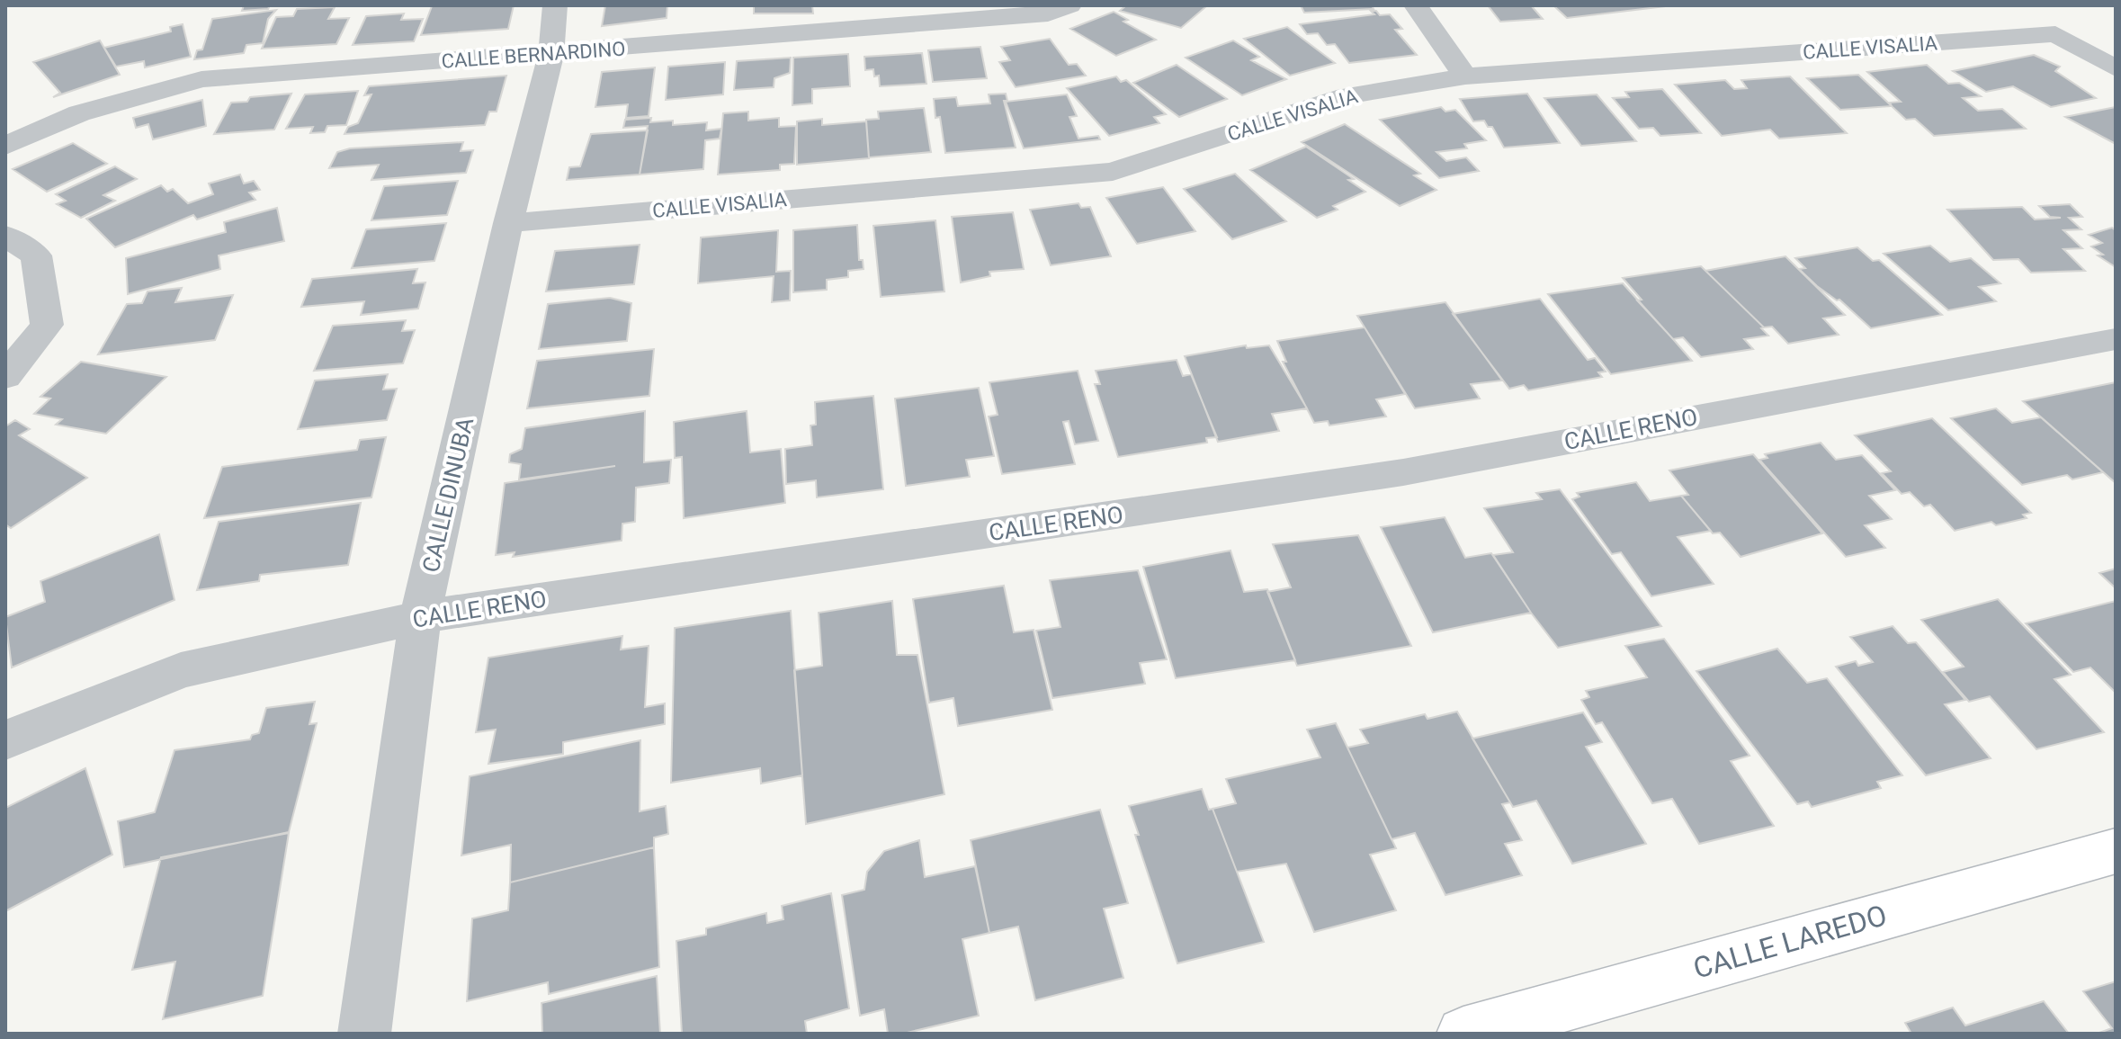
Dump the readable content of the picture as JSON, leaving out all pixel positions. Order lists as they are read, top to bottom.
{
  "streets": {
    "main road": ["CALLE LAREDO"],
    "street": [
      "CALLE VISALIA",
      "CALLE BERNARDINO",
      "CALLE RENO",
      "CALLE DINUBA"
    ]
  },
  "crossings": [
    ["CALLE VISALIA", "CALLE DINUBA"],
    ["CALLE BERNARDINO", "CALLE DINUBA"],
    ["CALLE RENO", "CALLE DINUBA"]
  ]
}
